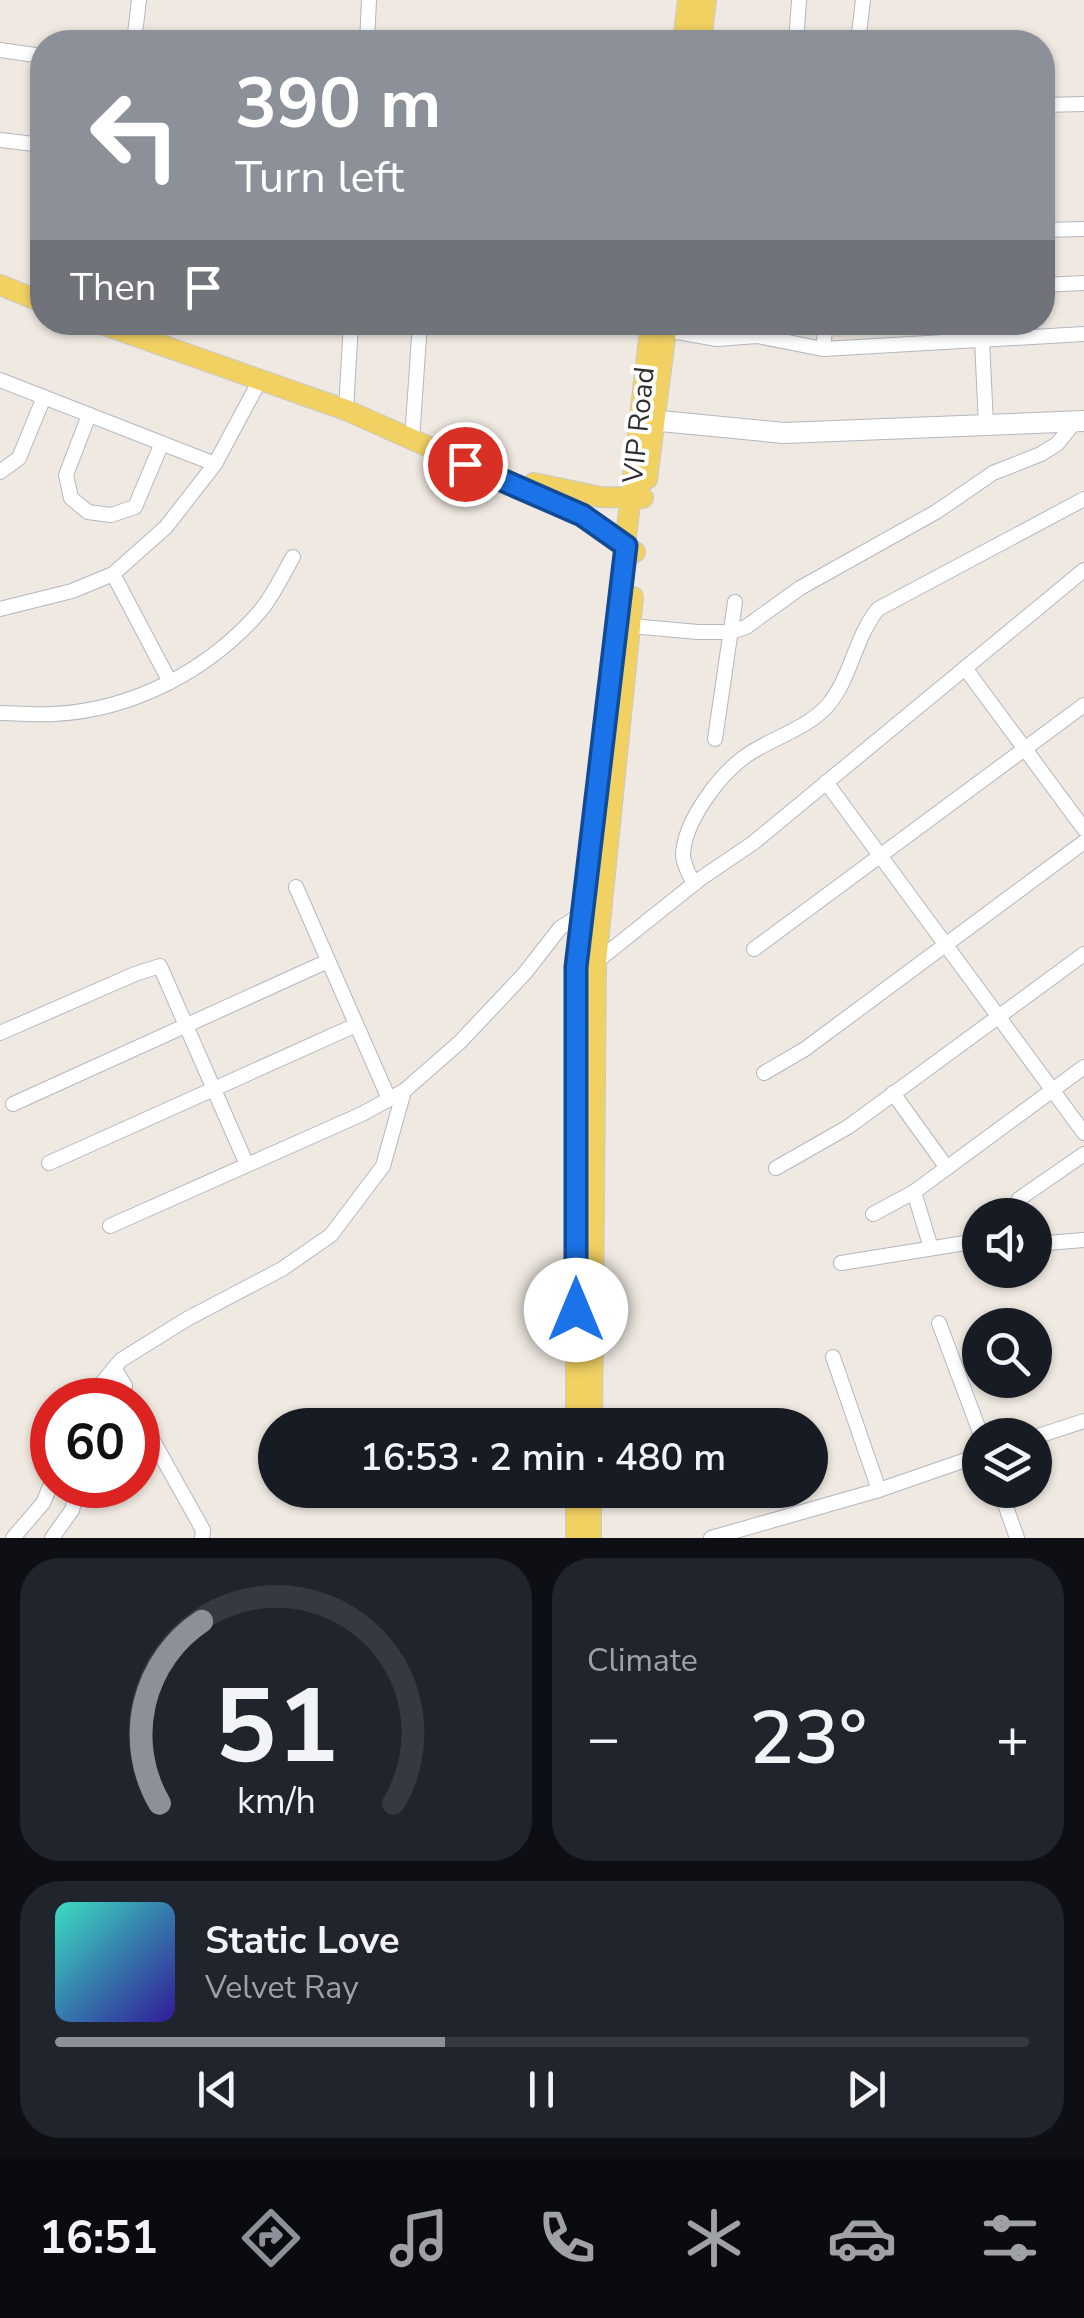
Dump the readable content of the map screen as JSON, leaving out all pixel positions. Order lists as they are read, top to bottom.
{
  "streets": {
    "main road": ["VIP Road"]
  },
  "page": {
    "turn": ["390 m", "Turn left"],
    "then": "Then",
    "limit": "60",
    "trip": "16:53 · 2 min · 480 m",
    "tile": "Climate",
    "heat": ["−", "23°", "+"],
    "song": ["Static Love", "Velvet Ray"],
    "tabs": "16:51",
    "gauge": ["51", "km/h"]
  }
}
